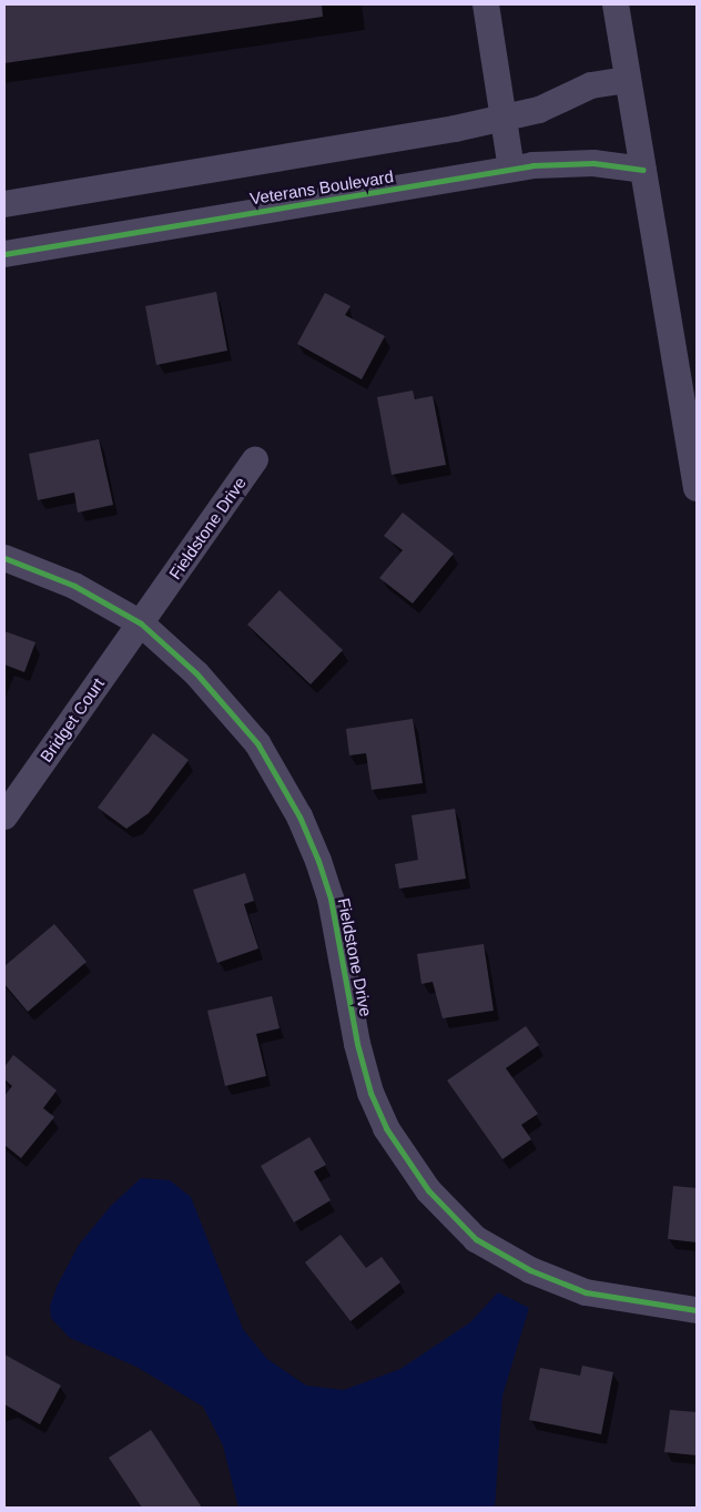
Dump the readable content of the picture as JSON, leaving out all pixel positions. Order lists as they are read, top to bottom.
{
  "streets": {
    "street": ["Veterans Boulevard", "Fieldstone Drive", "Bridget Court"]
  },
  "crossings": [
    ["Fieldstone Drive", "Bridget Court"]
  ]
}
